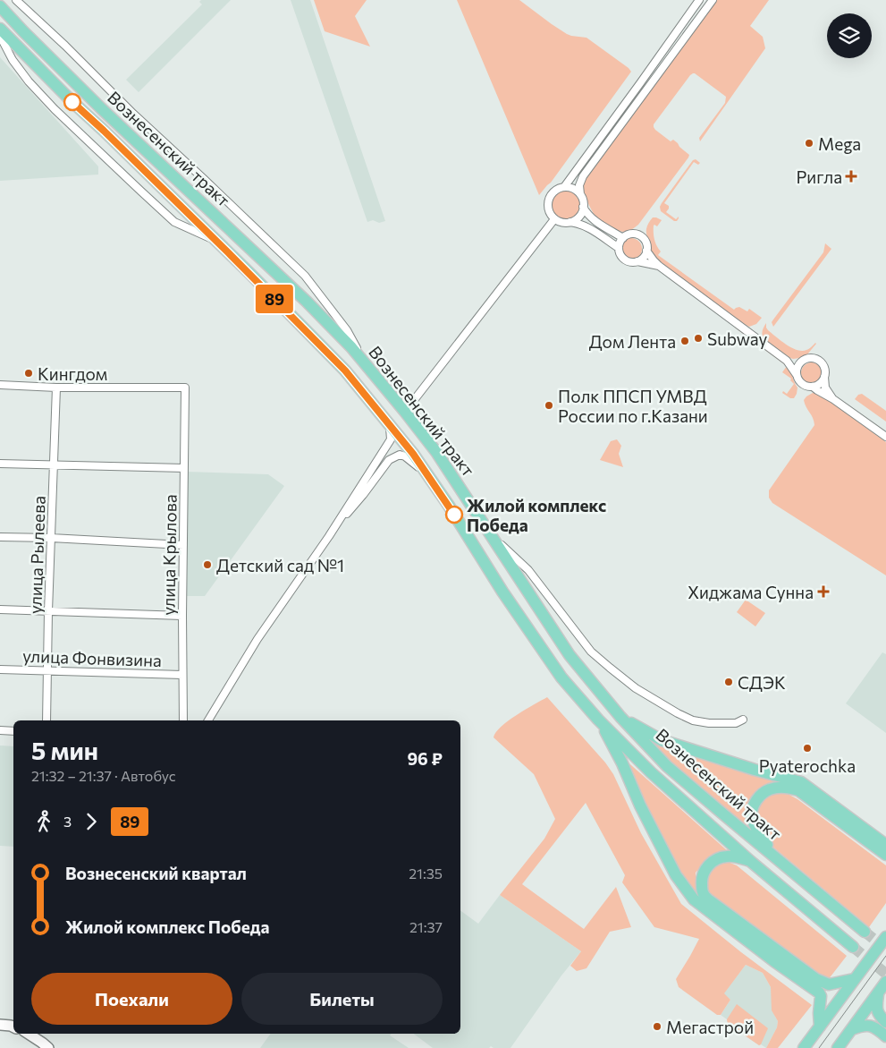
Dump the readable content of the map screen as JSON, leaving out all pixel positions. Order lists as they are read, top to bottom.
{
  "streets": {
    "main road": ["Вознесенский тракт"],
    "street": ["улица Рылеева", "улица Крылова", "улица Фонвизина"]
  },
  "crossings": [
    ["улица Рылеева", "улица Крылова"],
    ["улица Рылеева", "улица Фонвизина"],
    ["улица Крылова", "улица Фонвизина"]
  ],
  "places": {
    "other": [
      "Mega",
      "Subway",
      "Дом Лента",
      "Кингдом",
      "Полк ППСП УМВД России по г.Казани",
      "Жилой комплекс Победа",
      "Детский сад №1",
      "СДЭК",
      "Pyaterochka",
      "Мегастрой"
    ],
    "health": ["Ригла", "Хиджама Сунна"]
  },
  "lines": ["bus line 89"],
  "page": {
    "on_map": "89",
    "heading": ["5 мин", "21:32 – 21:37 · Автобус", "96 ₽"],
    "legs": ["3", "89"],
    "list": [
      {
        "name": "Вознесенский квартал",
        "value": "21:35"
      },
      {
        "name": "Жилой комплекс Победа",
        "value": "21:37"
      }
    ],
    "buttons": ["Поехали", "Билеты"]
  }
}
